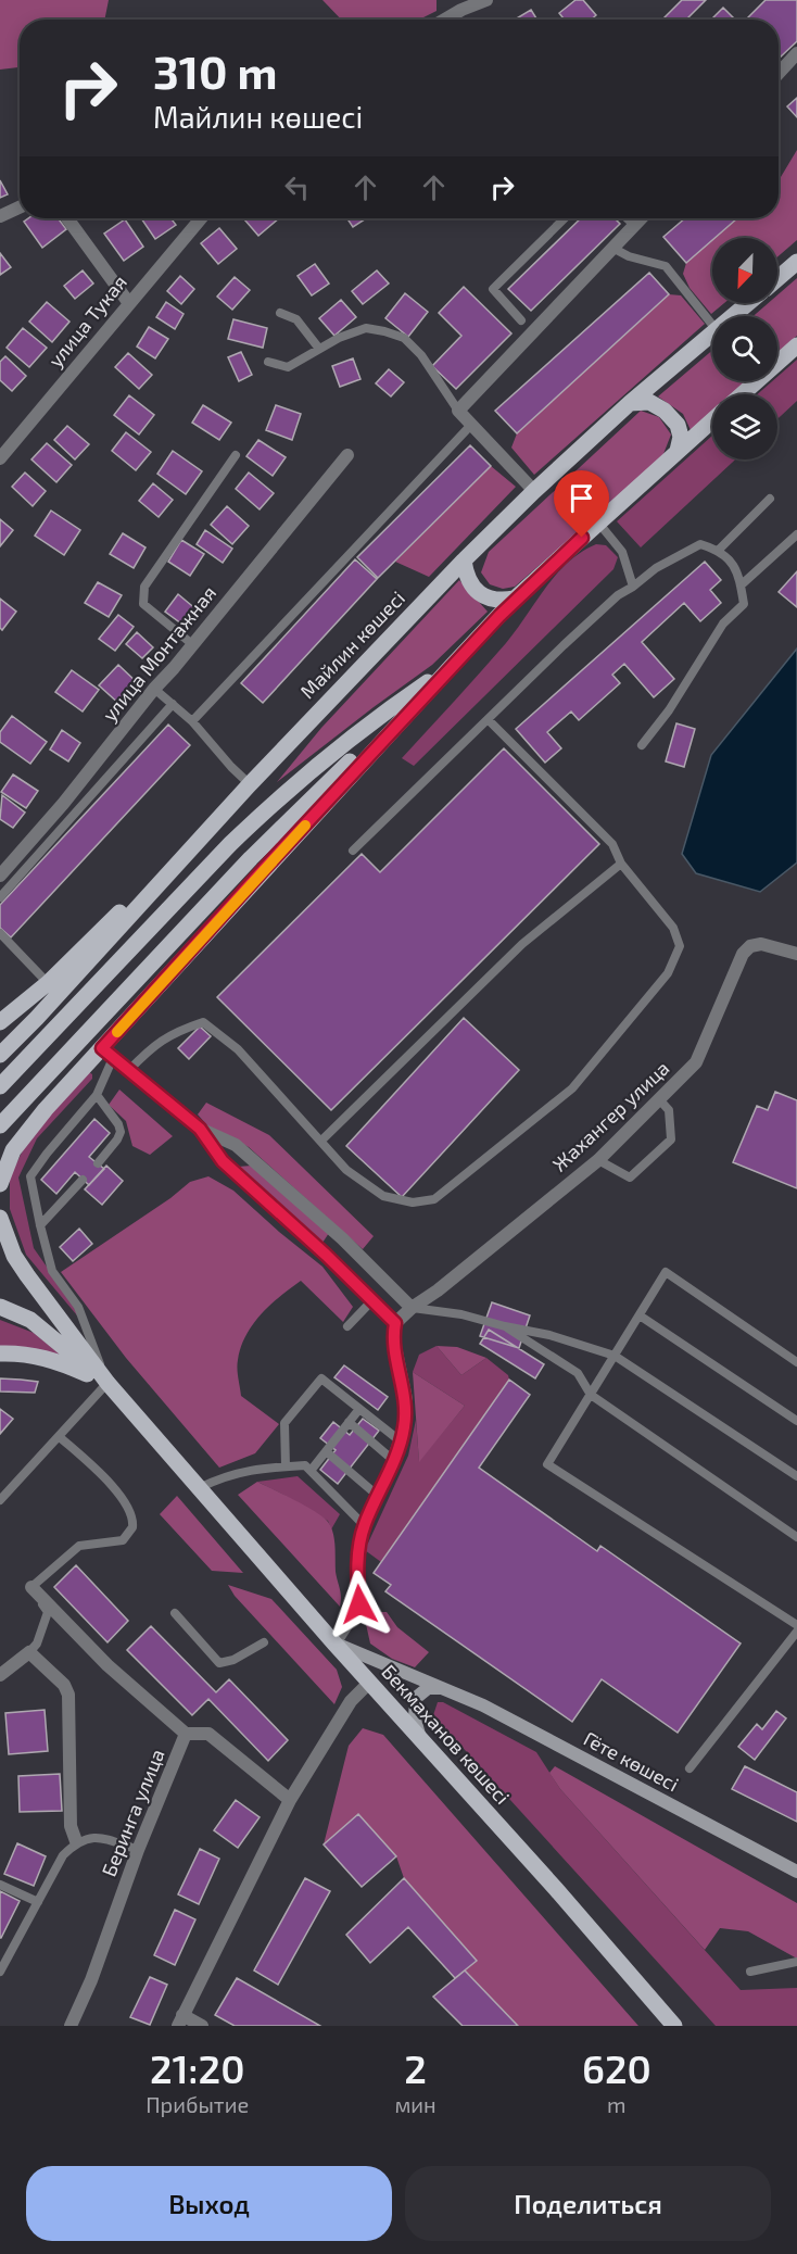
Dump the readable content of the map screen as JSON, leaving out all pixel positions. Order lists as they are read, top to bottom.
{
  "streets": {
    "main road": ["Майлин көшесі", "Бекмаханов көшесі", "Гёте көшесі"],
    "street": [
      "улица Тукая",
      "улица Монтажная",
      "Жахангер улица",
      "Беринга улица"
    ]
  },
  "crossings": [
    ["Бекмаханов көшесі", "Гёте көшесі"]
  ],
  "north": "bottom left",
  "page": {
    "turn": ["310 m", "Майлин көшесі"],
    "eta": [
      "21:20",
      "Прибытие",
      "2",
      "мин",
      "620",
      "m"
    ],
    "buttons": ["Выход", "Поделиться"]
  }
}
